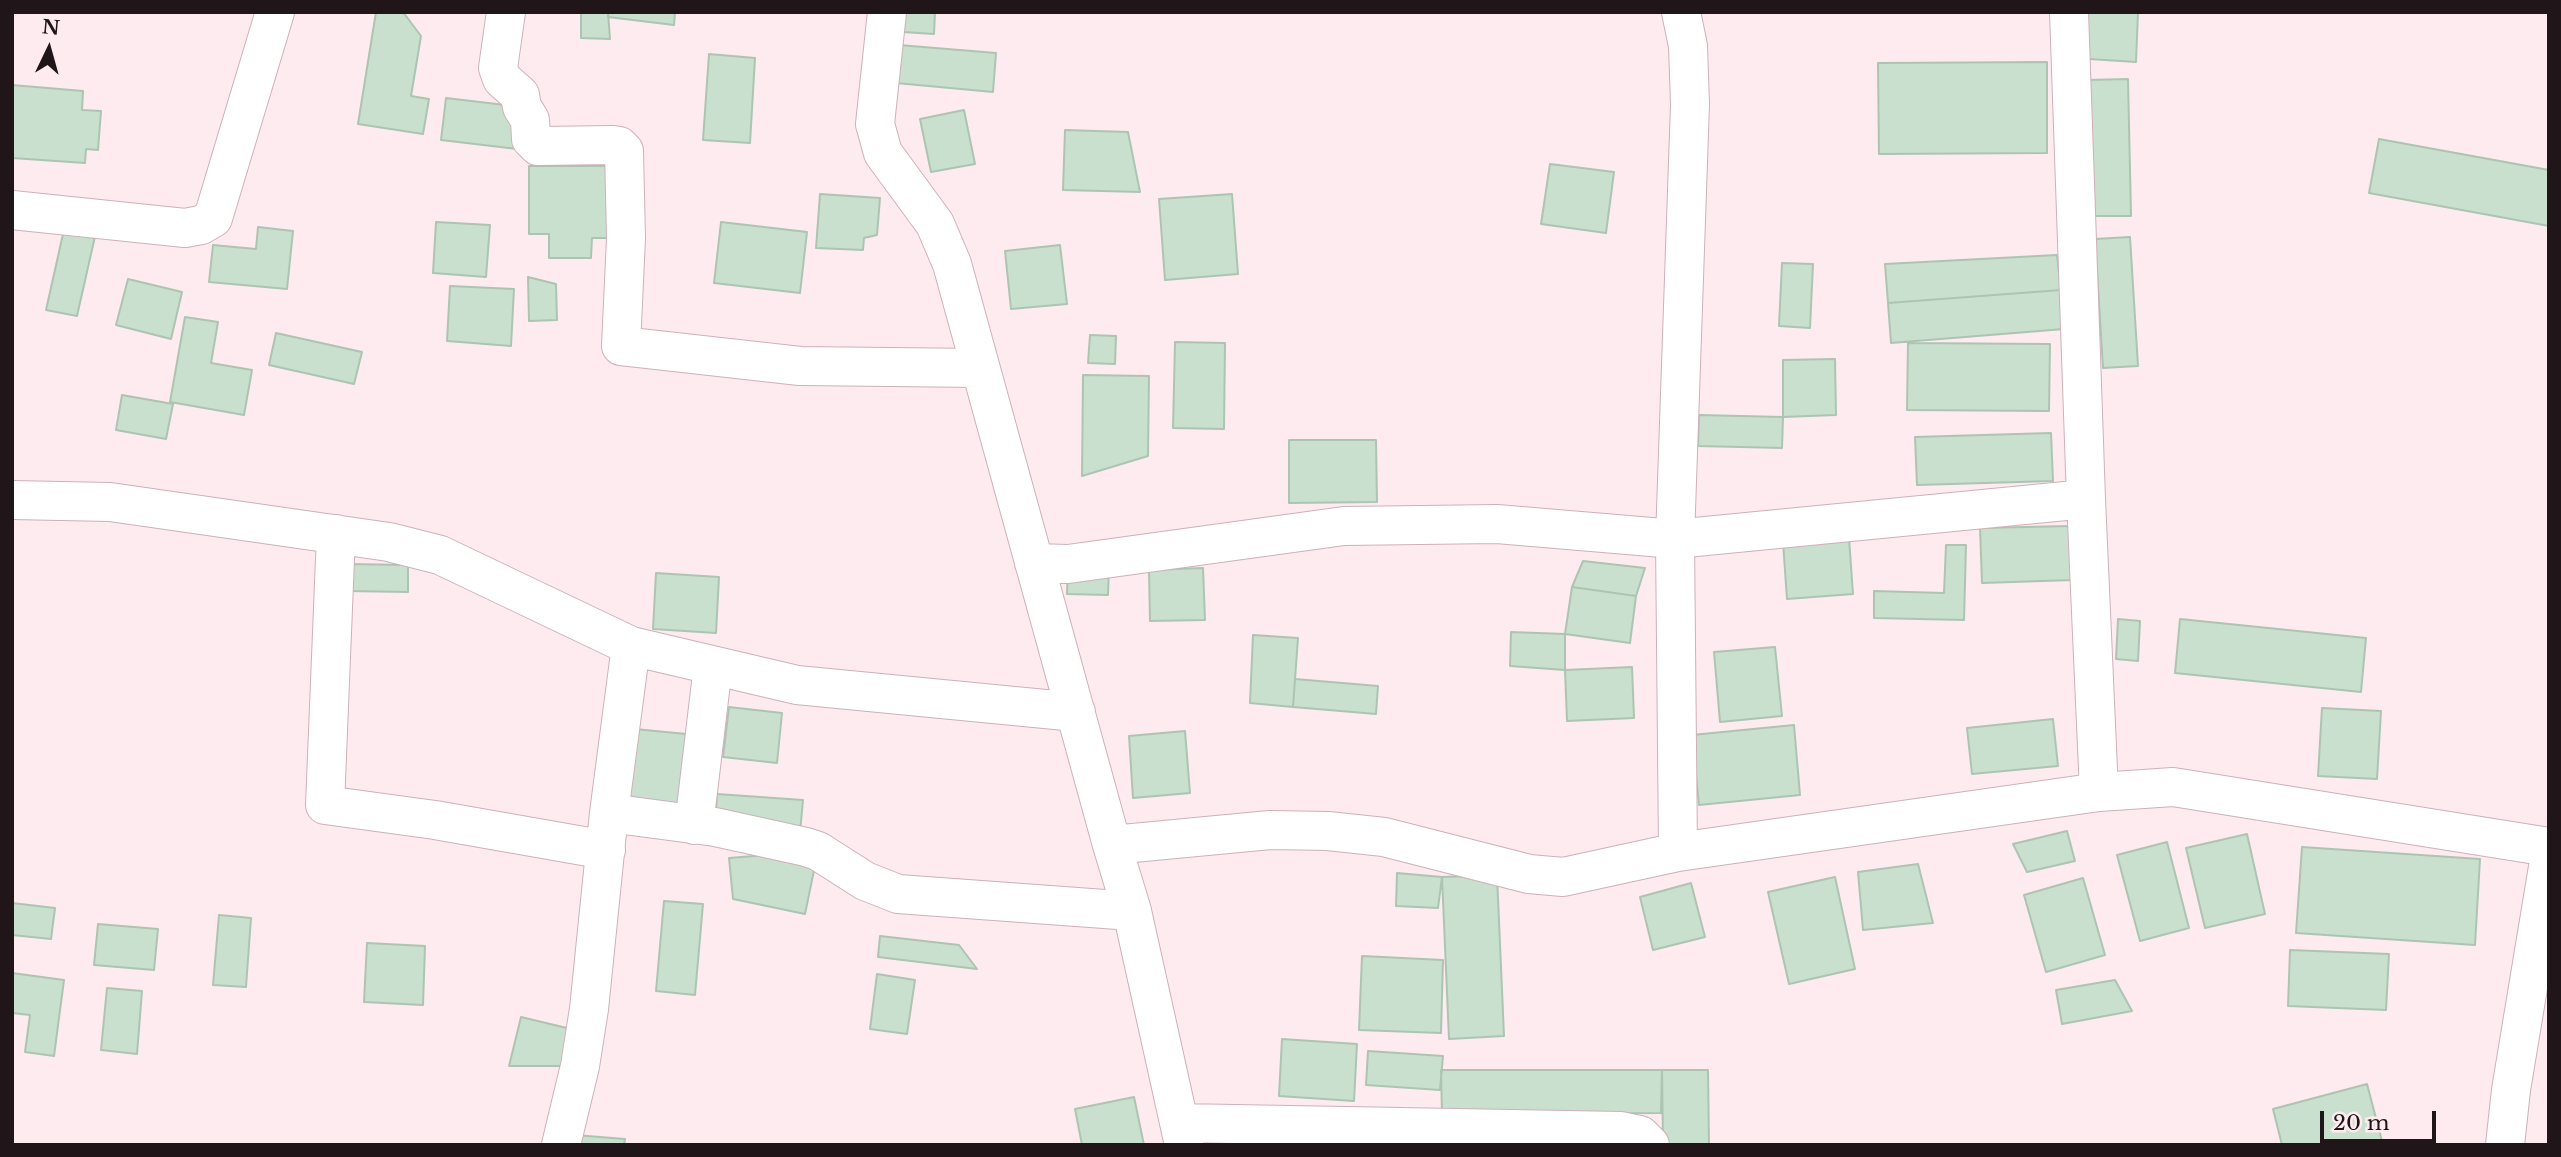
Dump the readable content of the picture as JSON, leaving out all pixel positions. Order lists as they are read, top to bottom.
{
  "scale_bar": "20 m",
  "north": "top"
}
